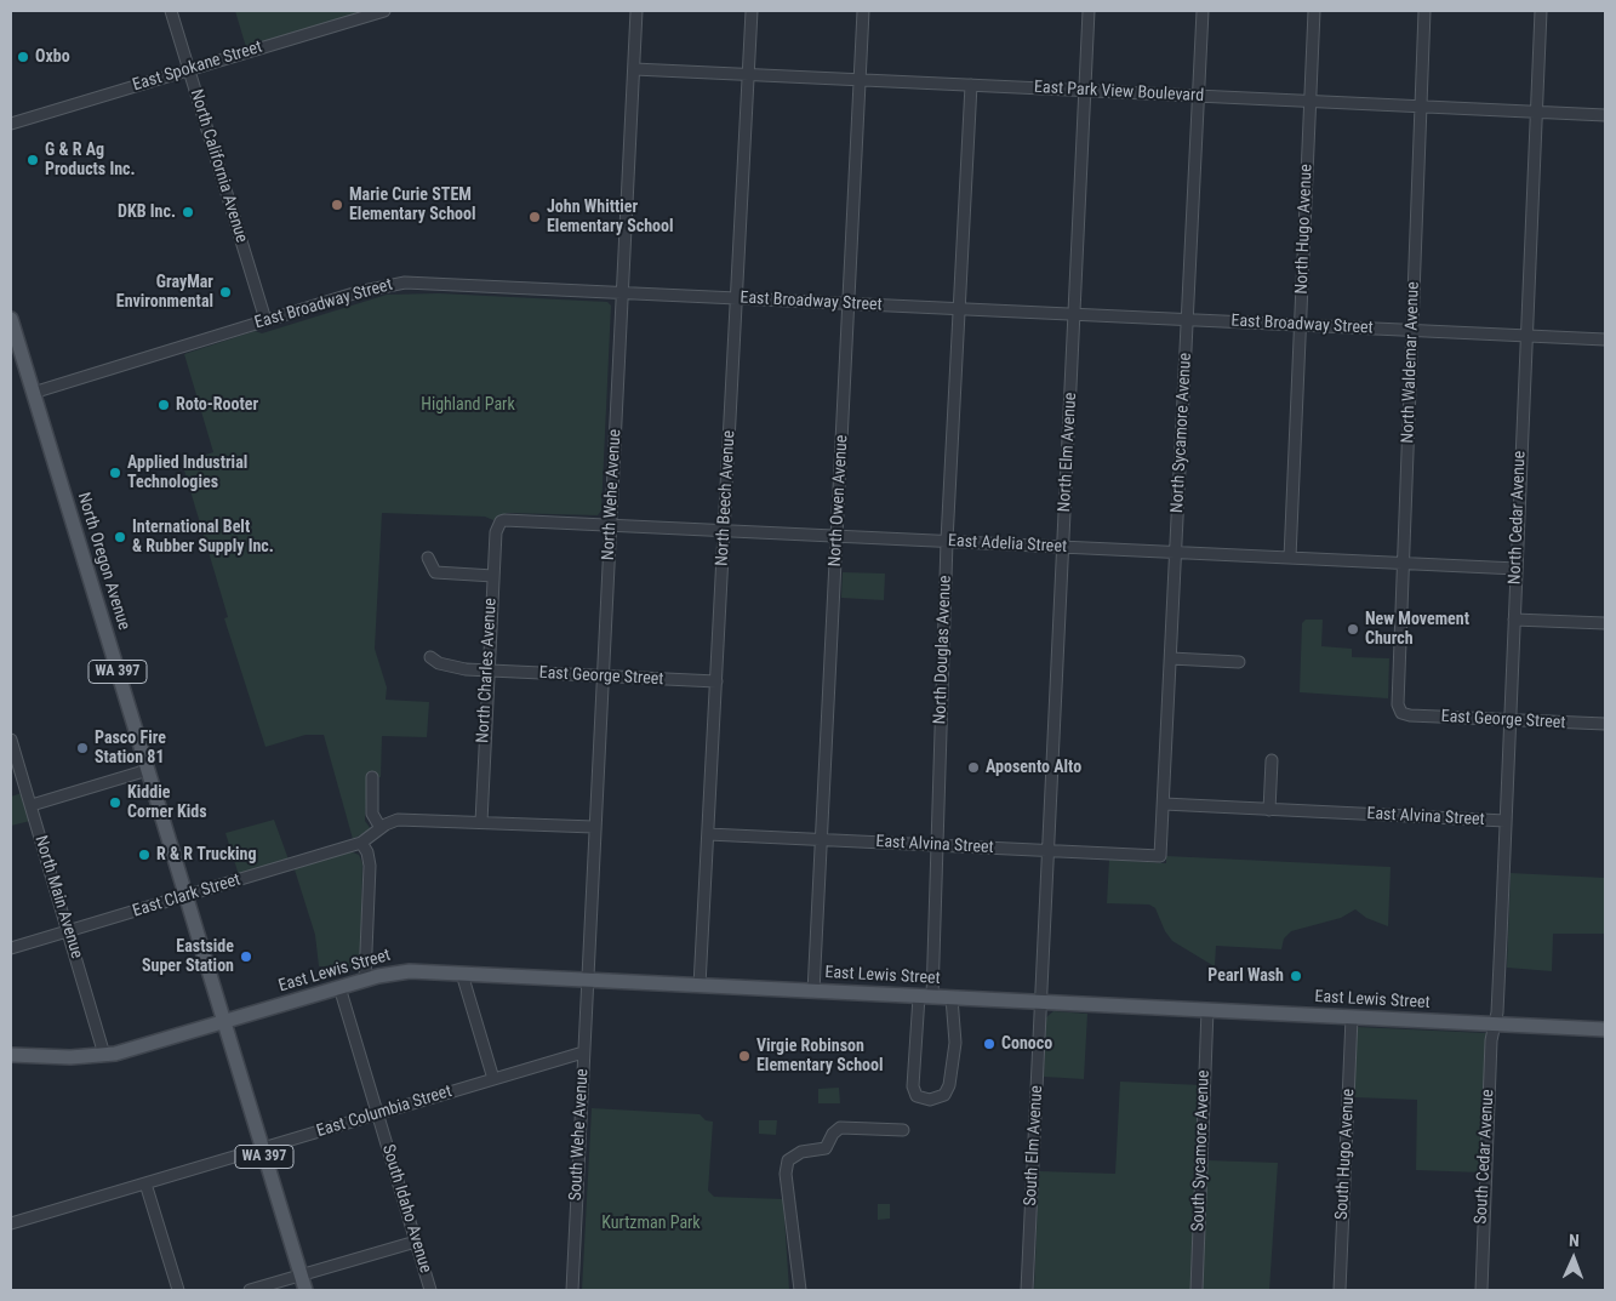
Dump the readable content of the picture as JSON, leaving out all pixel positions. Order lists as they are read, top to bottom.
{
  "streets": {
    "main road": ["North Oregon Avenue", "WA 397", "East Lewis Street"],
    "street": [
      "East Spokane Street",
      "East Park View Boulevard",
      "North California Avenue",
      "North Hugo Avenue",
      "East Broadway Street",
      "North Waldemar Avenue",
      "North Sycamore Avenue",
      "North Elm Avenue",
      "North Wehe Avenue",
      "North Beech Avenue",
      "North Owen Avenue",
      "North Cedar Avenue",
      "East Adelia Street",
      "North Douglas Avenue",
      "North Charles Avenue",
      "East George Street",
      "East Alvina Street",
      "East Clark Street",
      "North Main Avenue",
      "East Columbia Street",
      "South Wehe Avenue",
      "South Elm Avenue",
      "South Sycamore Avenue",
      "South Hugo Avenue",
      "South Cedar Avenue",
      "South Idaho Avenue"
    ]
  },
  "crossings": [
    ["East Spokane Street", "North California Avenue"],
    ["East Park View Boulevard", "North Hugo Avenue"],
    ["East Park View Boulevard", "North Waldemar Avenue"],
    ["East Park View Boulevard", "North Sycamore Avenue"],
    ["East Park View Boulevard", "North Elm Avenue"],
    ["East Park View Boulevard", "North Wehe Avenue"],
    ["East Park View Boulevard", "North Beech Avenue"],
    ["East Park View Boulevard", "North Owen Avenue"],
    ["East Park View Boulevard", "North Cedar Avenue"],
    ["East Park View Boulevard", "North Douglas Avenue"],
    ["North California Avenue", "East Broadway Street"],
    ["North Hugo Avenue", "East Broadway Street"],
    ["North Hugo Avenue", "East Adelia Street"],
    ["East Broadway Street", "North Waldemar Avenue"],
    ["East Broadway Street", "North Sycamore Avenue"],
    ["East Broadway Street", "North Elm Avenue"],
    ["East Broadway Street", "North Wehe Avenue"],
    ["East Broadway Street", "North Beech Avenue"],
    ["East Broadway Street", "North Owen Avenue"],
    ["East Broadway Street", "North Cedar Avenue"],
    ["East Broadway Street", "North Oregon Avenue"],
    ["East Broadway Street", "North Douglas Avenue"],
    ["North Waldemar Avenue", "East Adelia Street"],
    ["North Waldemar Avenue", "East George Street"],
    ["North Sycamore Avenue", "East Adelia Street"],
    ["North Sycamore Avenue", "East Alvina Street"],
    ["North Elm Avenue", "East Adelia Street"],
    ["North Elm Avenue", "East Alvina Street"],
    ["North Elm Avenue", "East Lewis Street"],
    ["North Elm Avenue", "South Elm Avenue"],
    ["North Wehe Avenue", "East Adelia Street"],
    ["North Wehe Avenue", "East George Street"],
    ["North Wehe Avenue", "East Lewis Street"],
    ["North Wehe Avenue", "South Wehe Avenue"],
    ["North Beech Avenue", "East Adelia Street"],
    ["North Beech Avenue", "East George Street"],
    ["North Beech Avenue", "East Alvina Street"],
    ["North Beech Avenue", "East Lewis Street"],
    ["North Owen Avenue", "East Adelia Street"],
    ["North Owen Avenue", "East Alvina Street"],
    ["North Owen Avenue", "East Lewis Street"],
    ["North Cedar Avenue", "East Adelia Street"],
    ["North Cedar Avenue", "East George Street"],
    ["North Cedar Avenue", "East Alvina Street"],
    ["North Cedar Avenue", "East Lewis Street"],
    ["North Cedar Avenue", "South Cedar Avenue"],
    ["East Adelia Street", "North Douglas Avenue"],
    ["East Adelia Street", "North Charles Avenue"],
    ["North Oregon Avenue", "WA 397"],
    ["North Oregon Avenue", "East Clark Street"],
    ["North Oregon Avenue", "East Lewis Street"],
    ["North Douglas Avenue", "East Alvina Street"],
    ["North Douglas Avenue", "East Lewis Street"],
    ["North Charles Avenue", "East George Street"],
    ["WA 397", "East Lewis Street"],
    ["WA 397", "East Columbia Street"],
    ["East Clark Street", "North Main Avenue"],
    ["North Main Avenue", "East Lewis Street"],
    ["East Lewis Street", "South Wehe Avenue"],
    ["East Lewis Street", "South Elm Avenue"],
    ["East Lewis Street", "South Sycamore Avenue"],
    ["East Lewis Street", "South Hugo Avenue"],
    ["East Lewis Street", "South Cedar Avenue"],
    ["East Lewis Street", "South Idaho Avenue"],
    ["East Columbia Street", "South Wehe Avenue"],
    ["East Columbia Street", "South Idaho Avenue"]
  ],
  "parks": ["Highland Park", "Kurtzman Park"],
  "places": [
    "Oxbo",
    "G & R Ag Products Inc.",
    "Marie Curie STEM Elementary School",
    "DKB Inc.",
    "John Whittier Elementary School",
    "GrayMar Environmental",
    "Roto-Rooter",
    "Applied Industrial Technologies",
    "International Belt & Rubber Supply Inc.",
    "New Movement Church",
    "Pasco Fire Station 81",
    "Aposento Alto",
    "Kiddie Corner Kids",
    "R & R Trucking",
    "Eastside Super Station",
    "Pearl Wash",
    "Conoco",
    "Virgie Robinson Elementary School"
  ],
  "north": "top"
}
